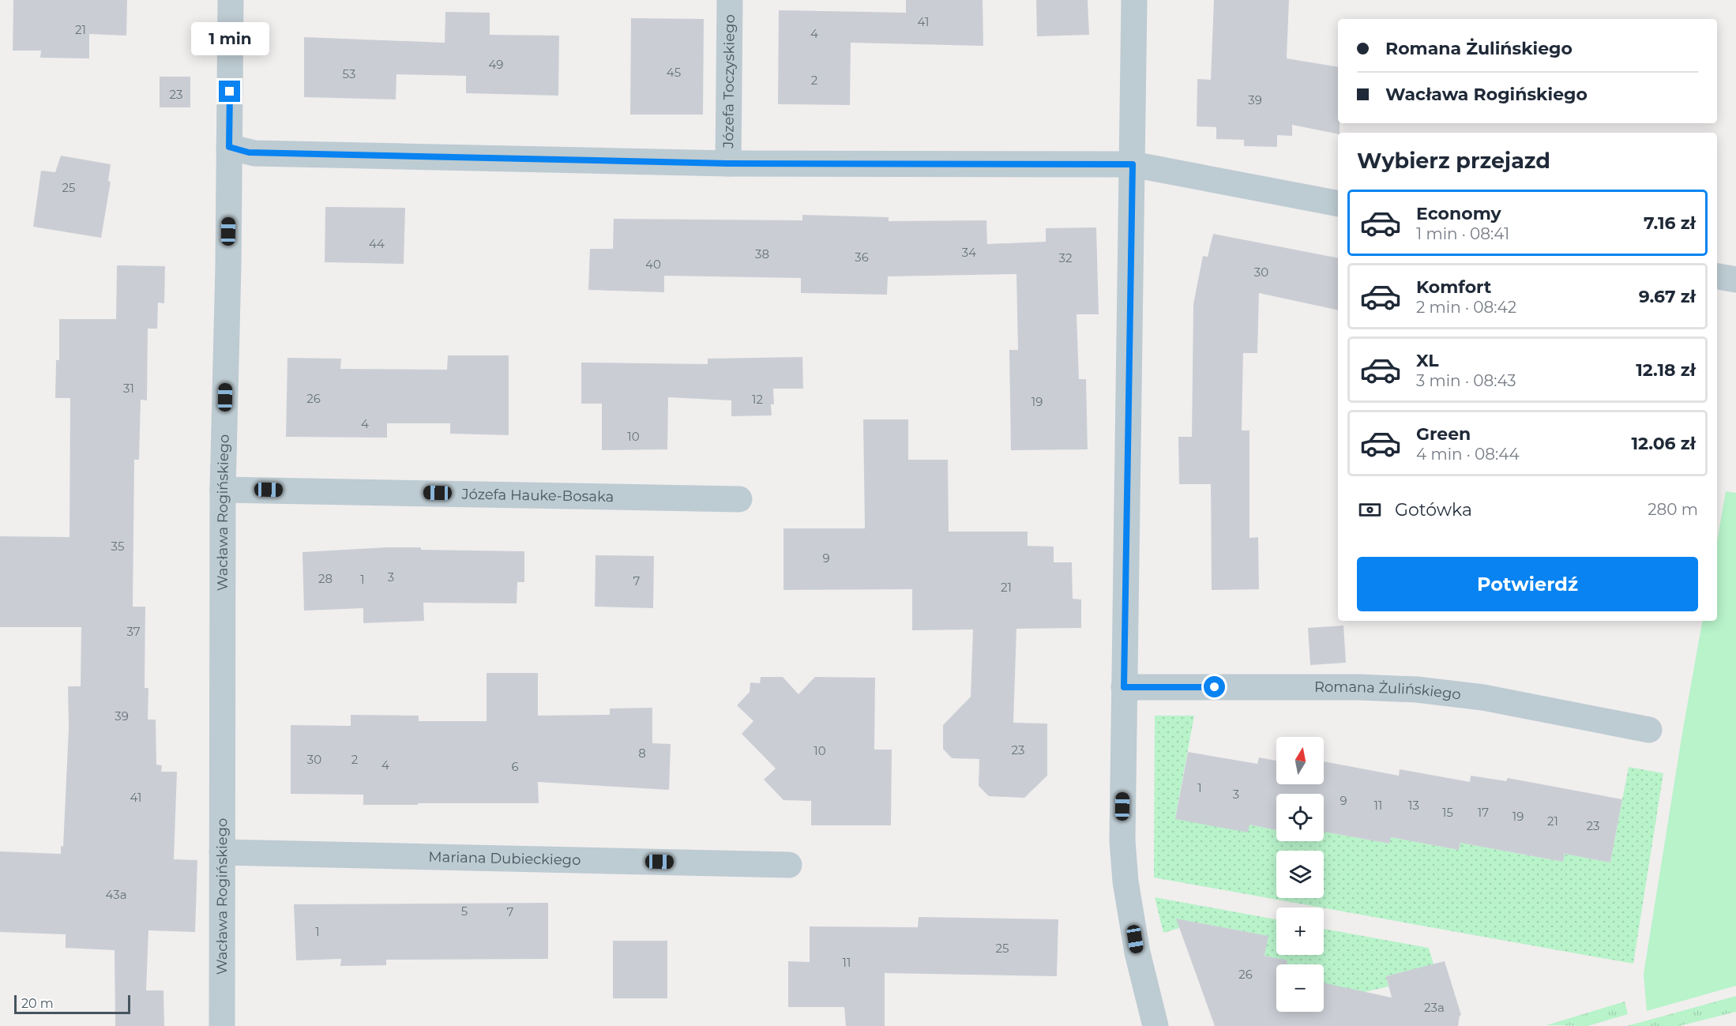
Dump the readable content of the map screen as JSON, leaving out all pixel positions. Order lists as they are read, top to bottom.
{
  "streets": {
    "street": [
      "Józefa Toczyskiego",
      "Józefa Hauke-Bosaka",
      "Wacława Rogińskiego",
      "Romana Żulińskiego",
      "Mariana Dubieckiego"
    ]
  },
  "crossings": [
    ["Józefa Hauke-Bosaka", "Wacława Rogińskiego"],
    ["Wacława Rogińskiego", "Mariana Dubieckiego"]
  ],
  "house_numbers": [
    "41",
    "21",
    "4",
    "49",
    "45",
    "53",
    "2",
    "23",
    "39",
    "25",
    "44",
    "34",
    "38",
    "36",
    "32",
    "40",
    "30",
    "31",
    "26",
    "12",
    "19",
    "4",
    "10",
    "35",
    "9",
    "3",
    "28",
    "1",
    "7",
    "21",
    "37",
    "39",
    "23",
    "10",
    "8",
    "30",
    "2",
    "4",
    "6",
    "1",
    "3",
    "41",
    "9",
    "11",
    "13",
    "15",
    "17",
    "19",
    "21",
    "23",
    "43a",
    "5",
    "7",
    "1",
    "25",
    "11",
    "26",
    "23a"
  ],
  "scale_bar": "20 m",
  "north": "top",
  "page": {
    "banner": ["Romana Żulińskiego", "Wacława Rogińskiego"],
    "bubble": "1 min",
    "heading": "Wybierz przejazd",
    "list": [
      {
        "name": "Economy",
        "note": "1 min · 08:41",
        "value": "7.16 zł"
      },
      {
        "name": "Komfort",
        "note": "2 min · 08:42",
        "value": "9.67 zł"
      },
      {
        "name": "XL",
        "note": "3 min · 08:43",
        "value": "12.18 zł"
      },
      {
        "name": "Green",
        "note": "4 min · 08:44",
        "value": "12.06 zł"
      }
    ],
    "pay": ["Gotówka", "280 m"],
    "buttons": "Potwierdź",
    "map_buttons": ["+", "−"],
    "scale": "20 m"
  }
}
